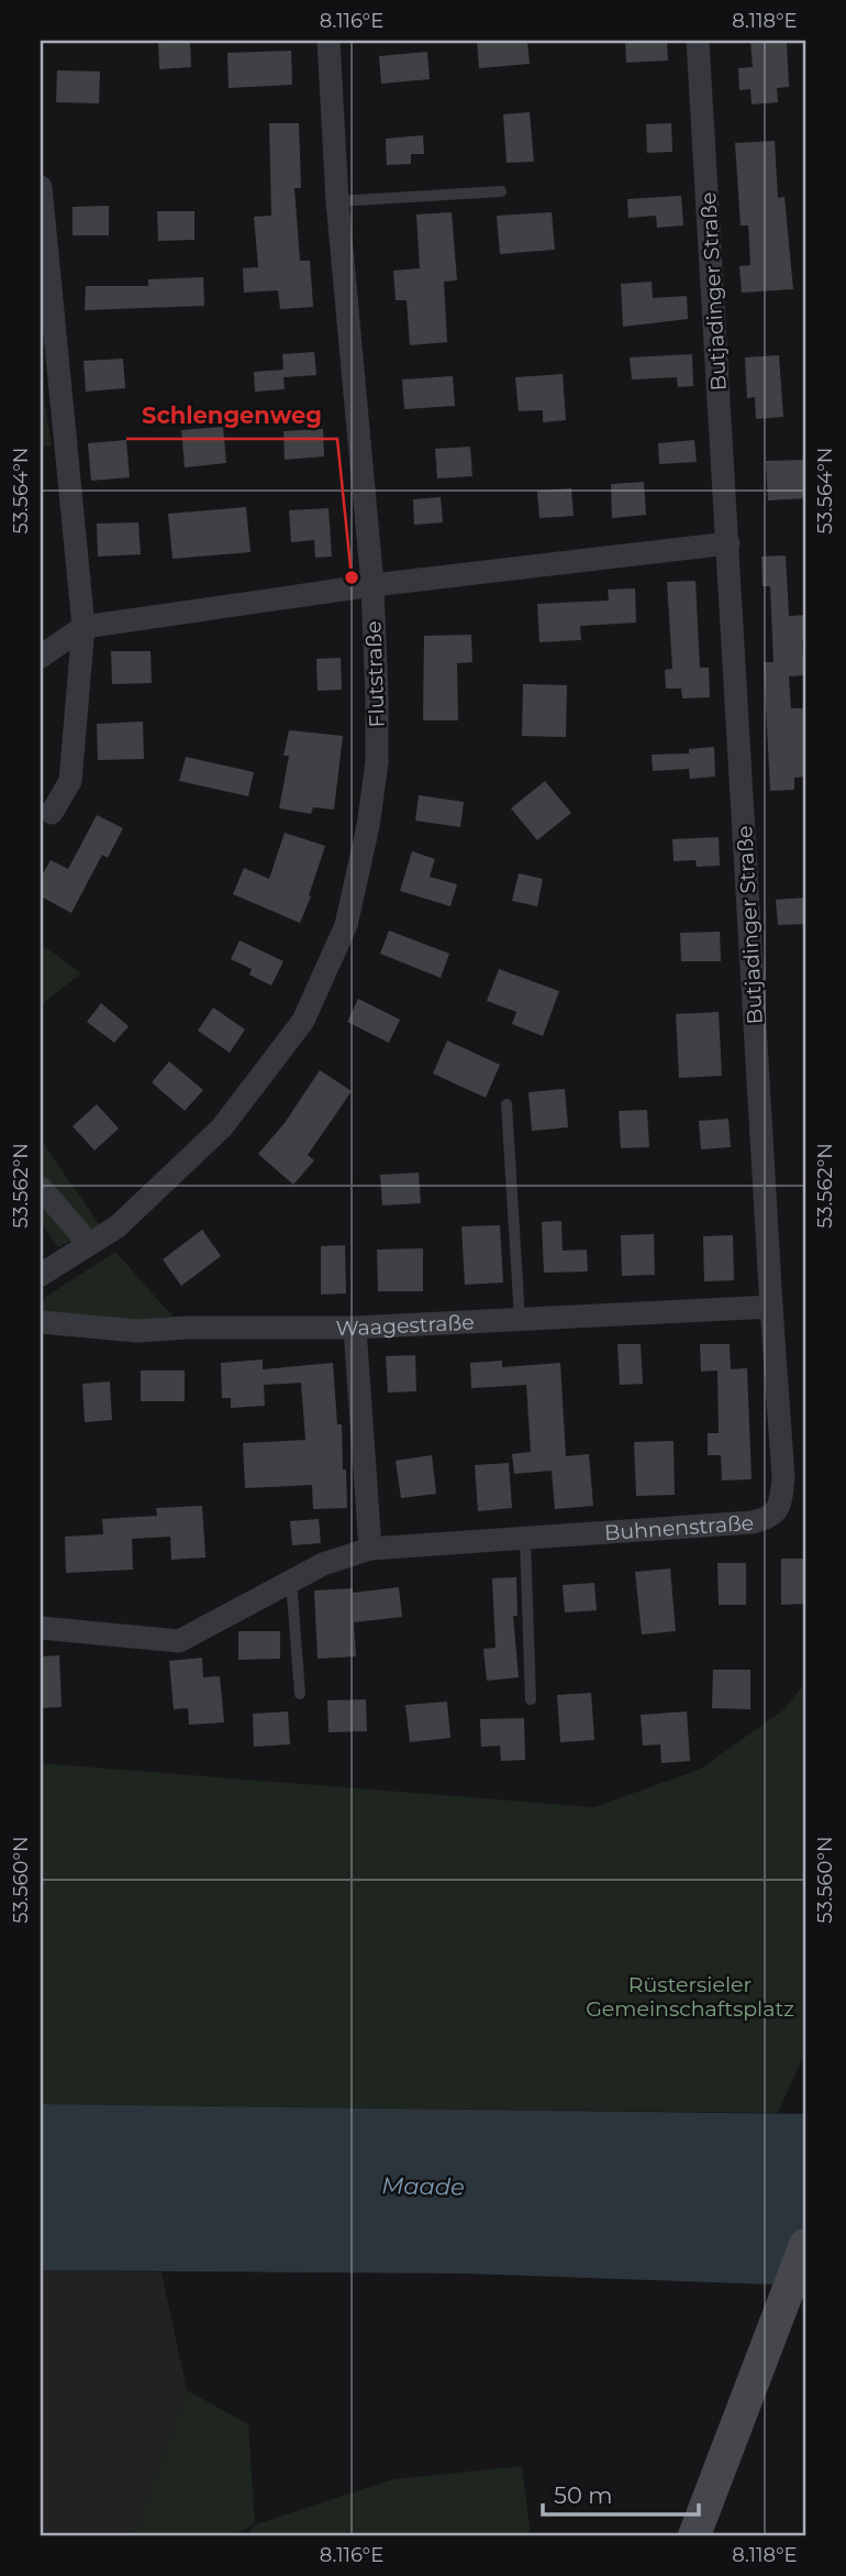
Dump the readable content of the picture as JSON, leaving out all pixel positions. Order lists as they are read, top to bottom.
{
  "streets": {
    "street": [
      "Butjadinger Straße",
      "Flutstraße",
      "Waagestraße",
      "Buhnenstraße"
    ]
  },
  "crossings": [
    ["Butjadinger Straße", "Waagestraße"],
    ["Butjadinger Straße", "Buhnenstraße"],
    ["Waagestraße", "Buhnenstraße"]
  ],
  "water": ["Maade"],
  "parks": ["Rüstersieler Gemeinschaftsplatz"],
  "places": ["Schlengenweg"],
  "scale_bar": "50 m",
  "coordinates": [
    "8.116°E",
    "8.118°E",
    "53.564°N",
    "53.562°N",
    "53.560°N"
  ]
}
